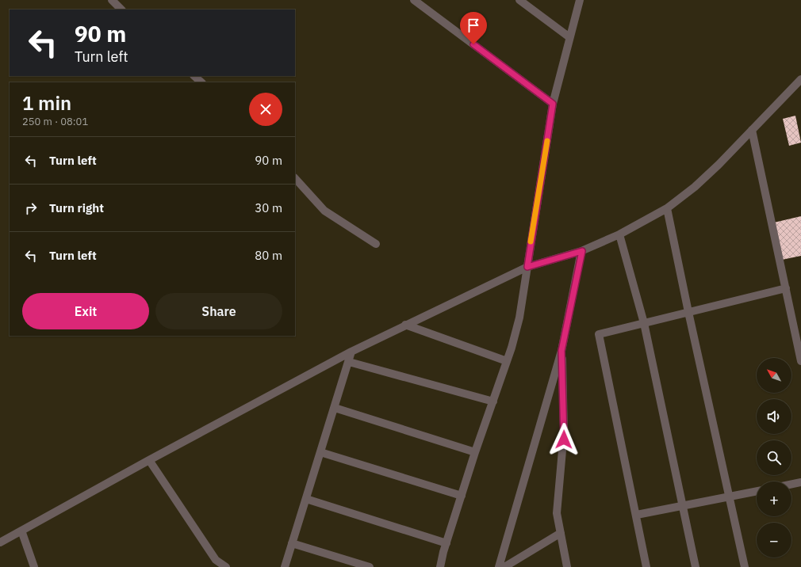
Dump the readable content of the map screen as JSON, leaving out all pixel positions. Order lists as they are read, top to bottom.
{
  "north": "top left",
  "page": {
    "turn": ["90 m", "Turn left"],
    "heading": ["1 min", "250 m · 08:01"],
    "list": [
      {
        "name": "Turn left",
        "value": "90 m"
      },
      {
        "name": "Turn right",
        "value": "30 m"
      },
      {
        "name": "Turn left",
        "value": "80 m"
      }
    ],
    "buttons": ["Exit", "Share"],
    "map_buttons": ["+", "−"]
  }
}
